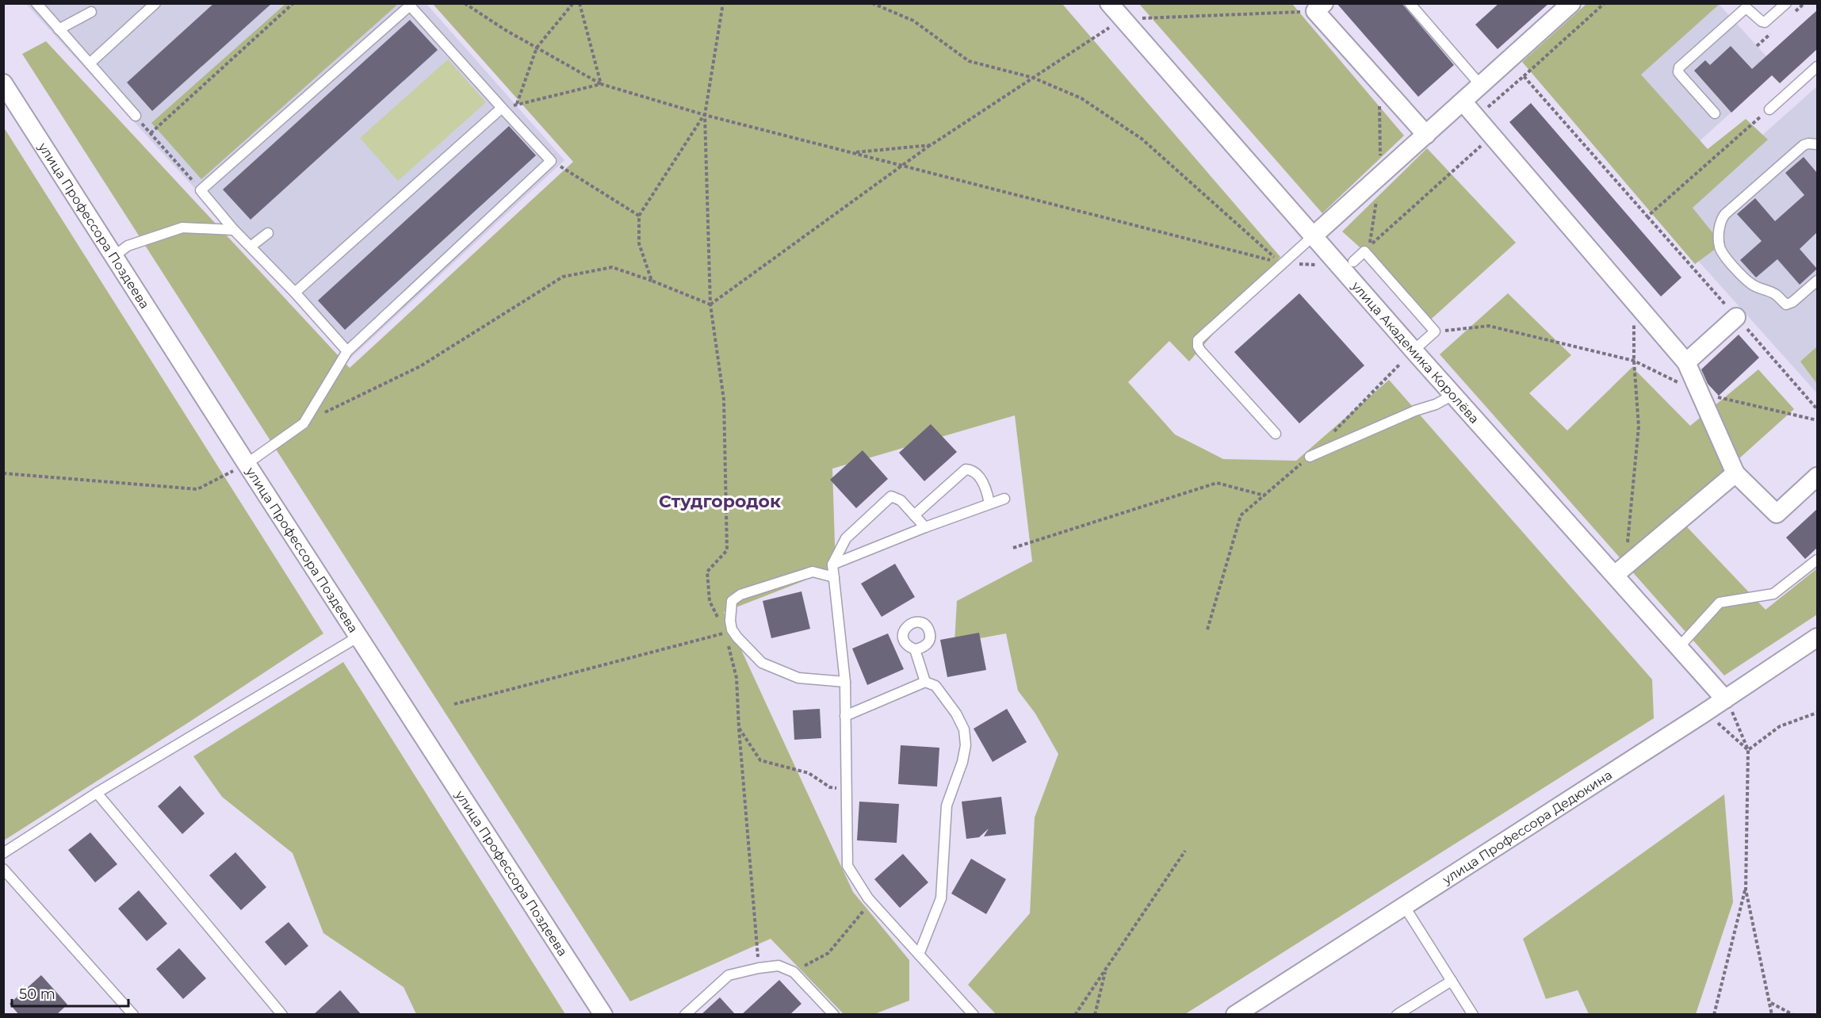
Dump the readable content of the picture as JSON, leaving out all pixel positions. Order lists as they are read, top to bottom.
{
  "streets": {
    "street": ["улица Профессора Поздеева", "улица Академика Королёва", "улица Профессора Дедюкина"]
  },
  "crossings": [
    ["улица Академика Королёва", "улица Профессора Дедюкина"]
  ],
  "districts": ["Студгородок"],
  "scale_bar": "50 m"
}
